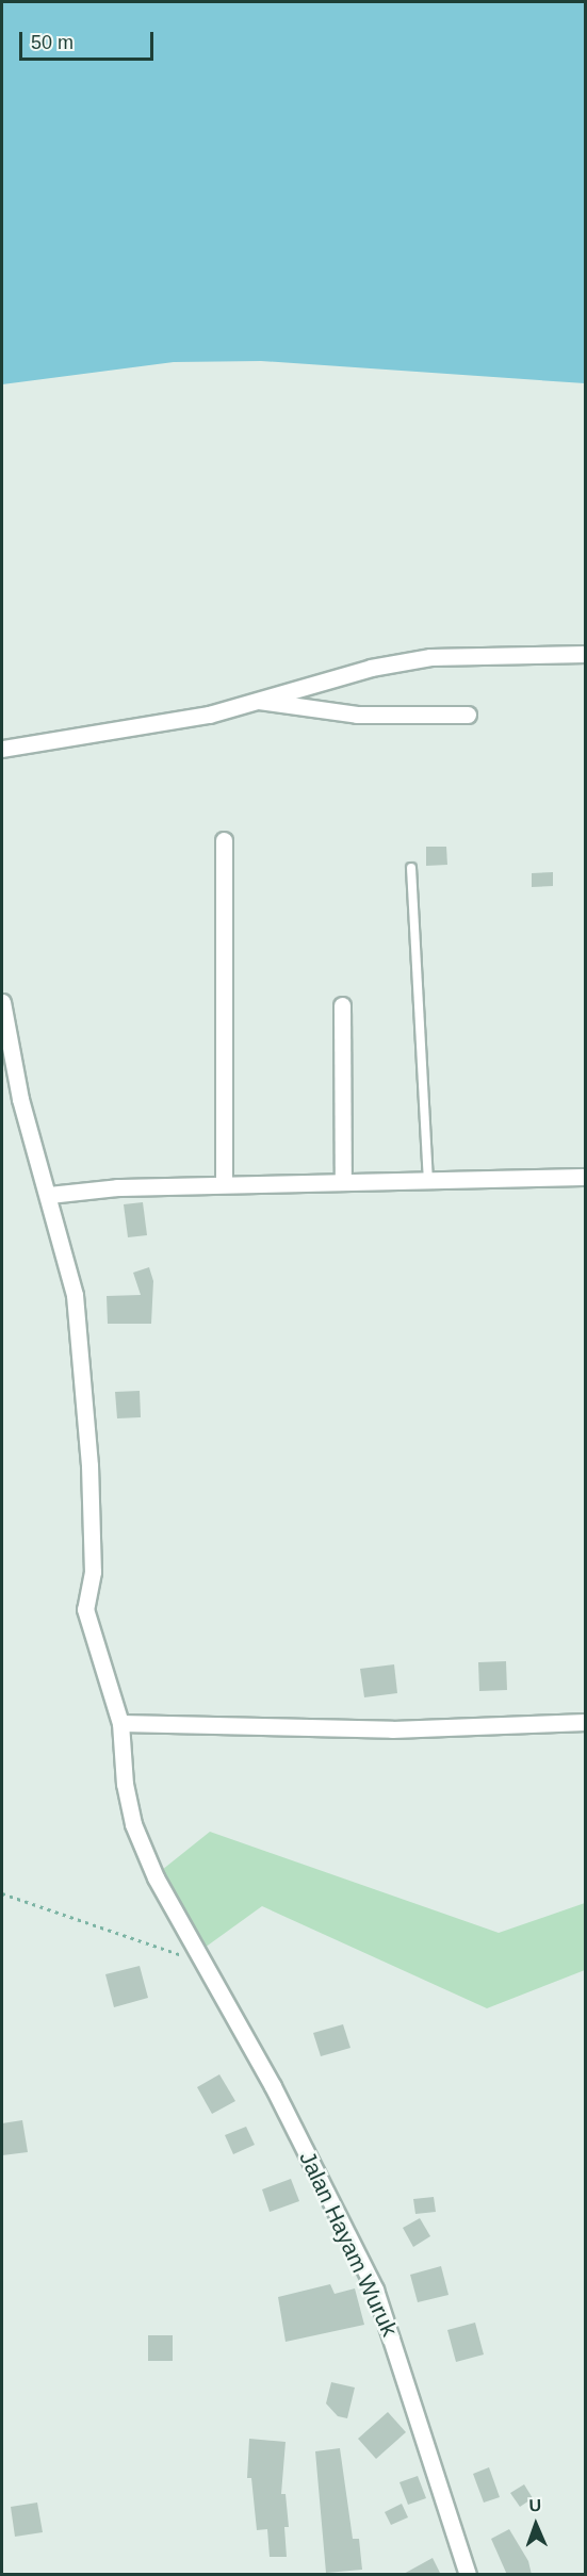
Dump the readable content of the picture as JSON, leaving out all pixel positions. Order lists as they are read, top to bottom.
{
  "streets": {
    "street": ["Jalan Hayam Wuruk"]
  },
  "scale_bar": "50 m",
  "north": "top"
}
